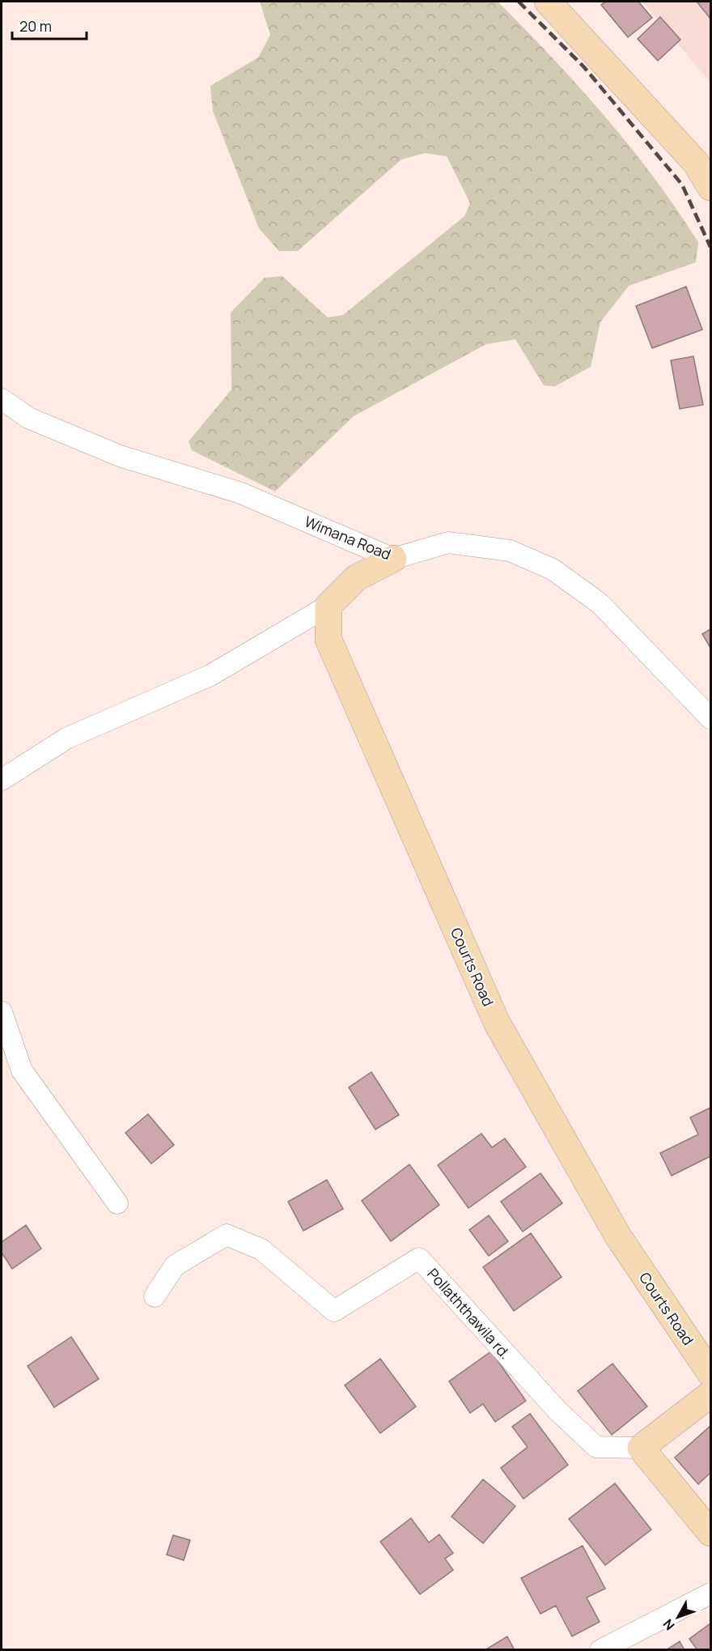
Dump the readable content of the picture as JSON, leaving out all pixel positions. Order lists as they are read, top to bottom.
{
  "streets": {
    "street": ["Wimana Road", "Courts Road", "Pollaththawila rd."]
  },
  "scale_bar": "20 m",
  "north": "bottom left"
}
